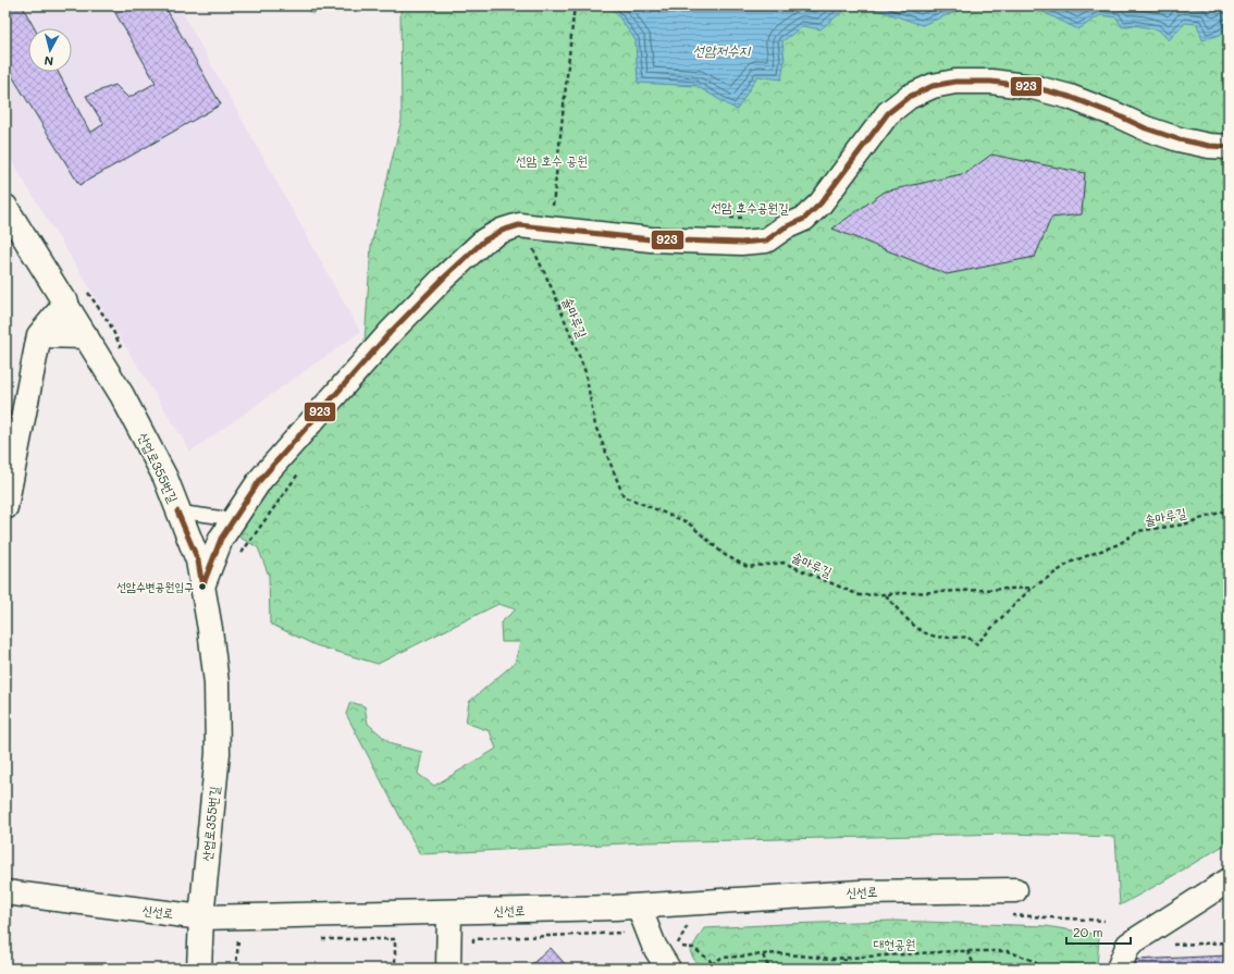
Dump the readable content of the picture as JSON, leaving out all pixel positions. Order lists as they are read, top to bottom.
{
  "streets": {
    "street": ["산업로355번길", "신선로"],
    "path": ["선암 호수공원길", "솔마루길"]
  },
  "crossings": [
    ["산업로355번길", "신선로"]
  ],
  "water": ["선암저수지"],
  "parks": ["선암 호수 공원", "대현공원"],
  "places": ["선암수변공원입구"],
  "lines": ["transit line 923"],
  "scale_bar": "20 m",
  "north": "bottom"
}
